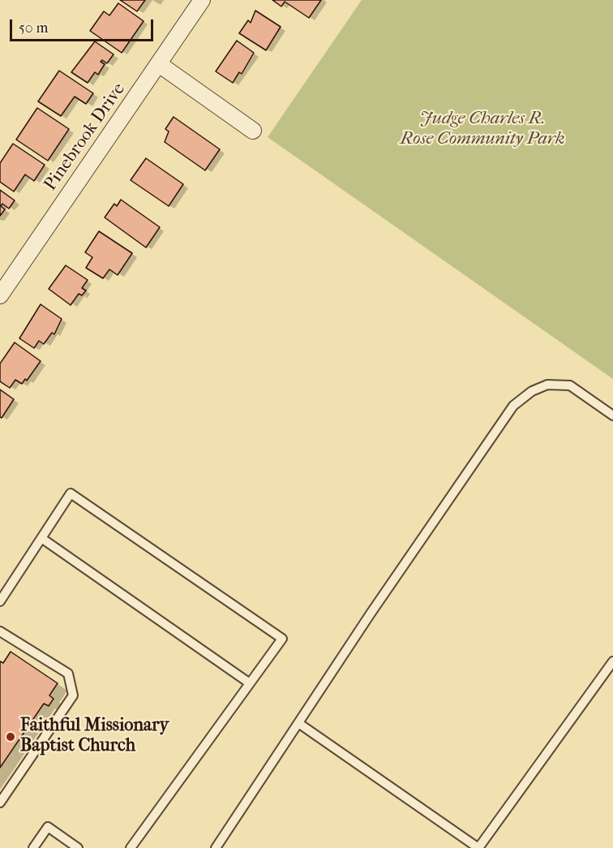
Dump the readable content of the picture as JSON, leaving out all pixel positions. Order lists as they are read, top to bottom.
{
  "streets": {
    "street": ["Pinebrook Drive"]
  },
  "parks": ["Judge Charles R. Rose Community Park"],
  "places": ["Faithful Missionary Baptist Church"],
  "scale_bar": "50 m"
}
